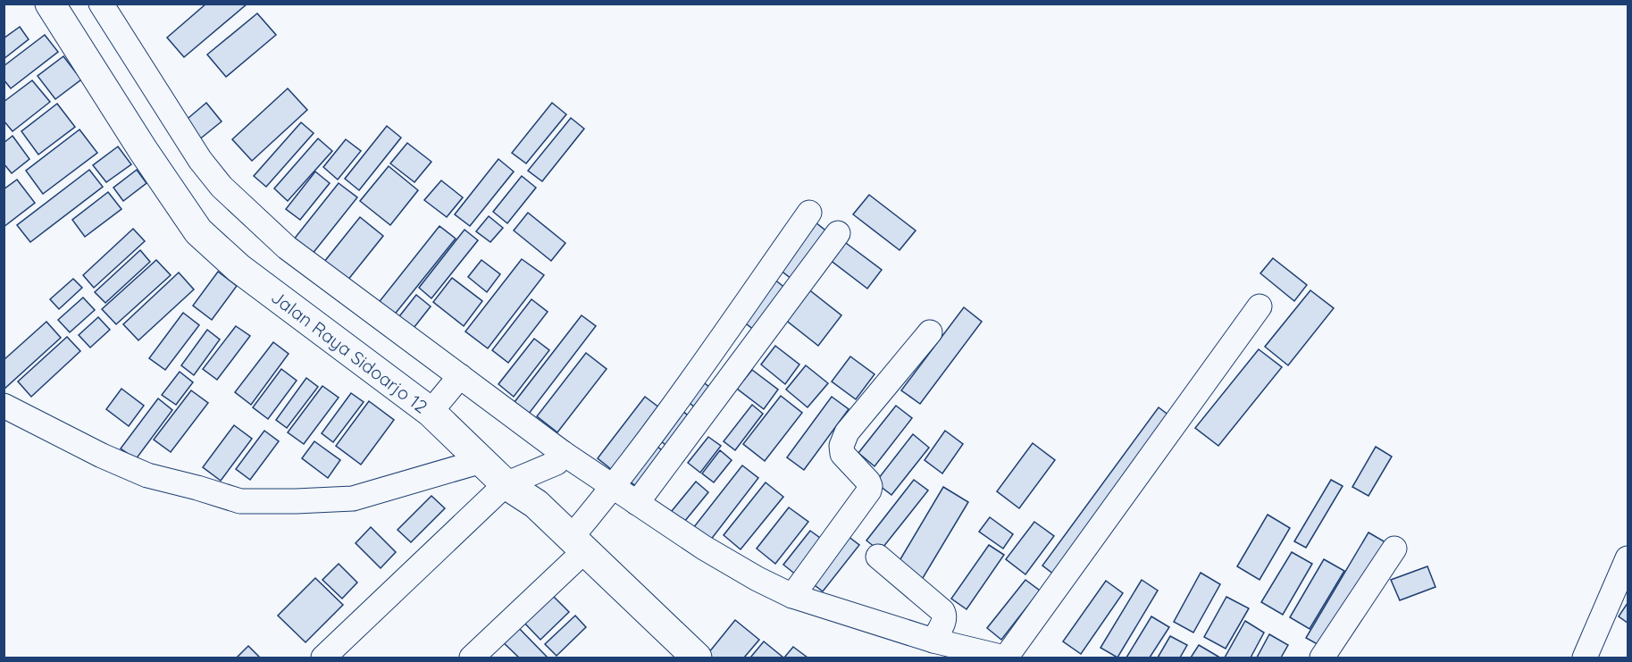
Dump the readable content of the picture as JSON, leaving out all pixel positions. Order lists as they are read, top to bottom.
{
  "streets": {
    "main road": ["Jalan Raya Sidoarjo 12"]
  }
}
